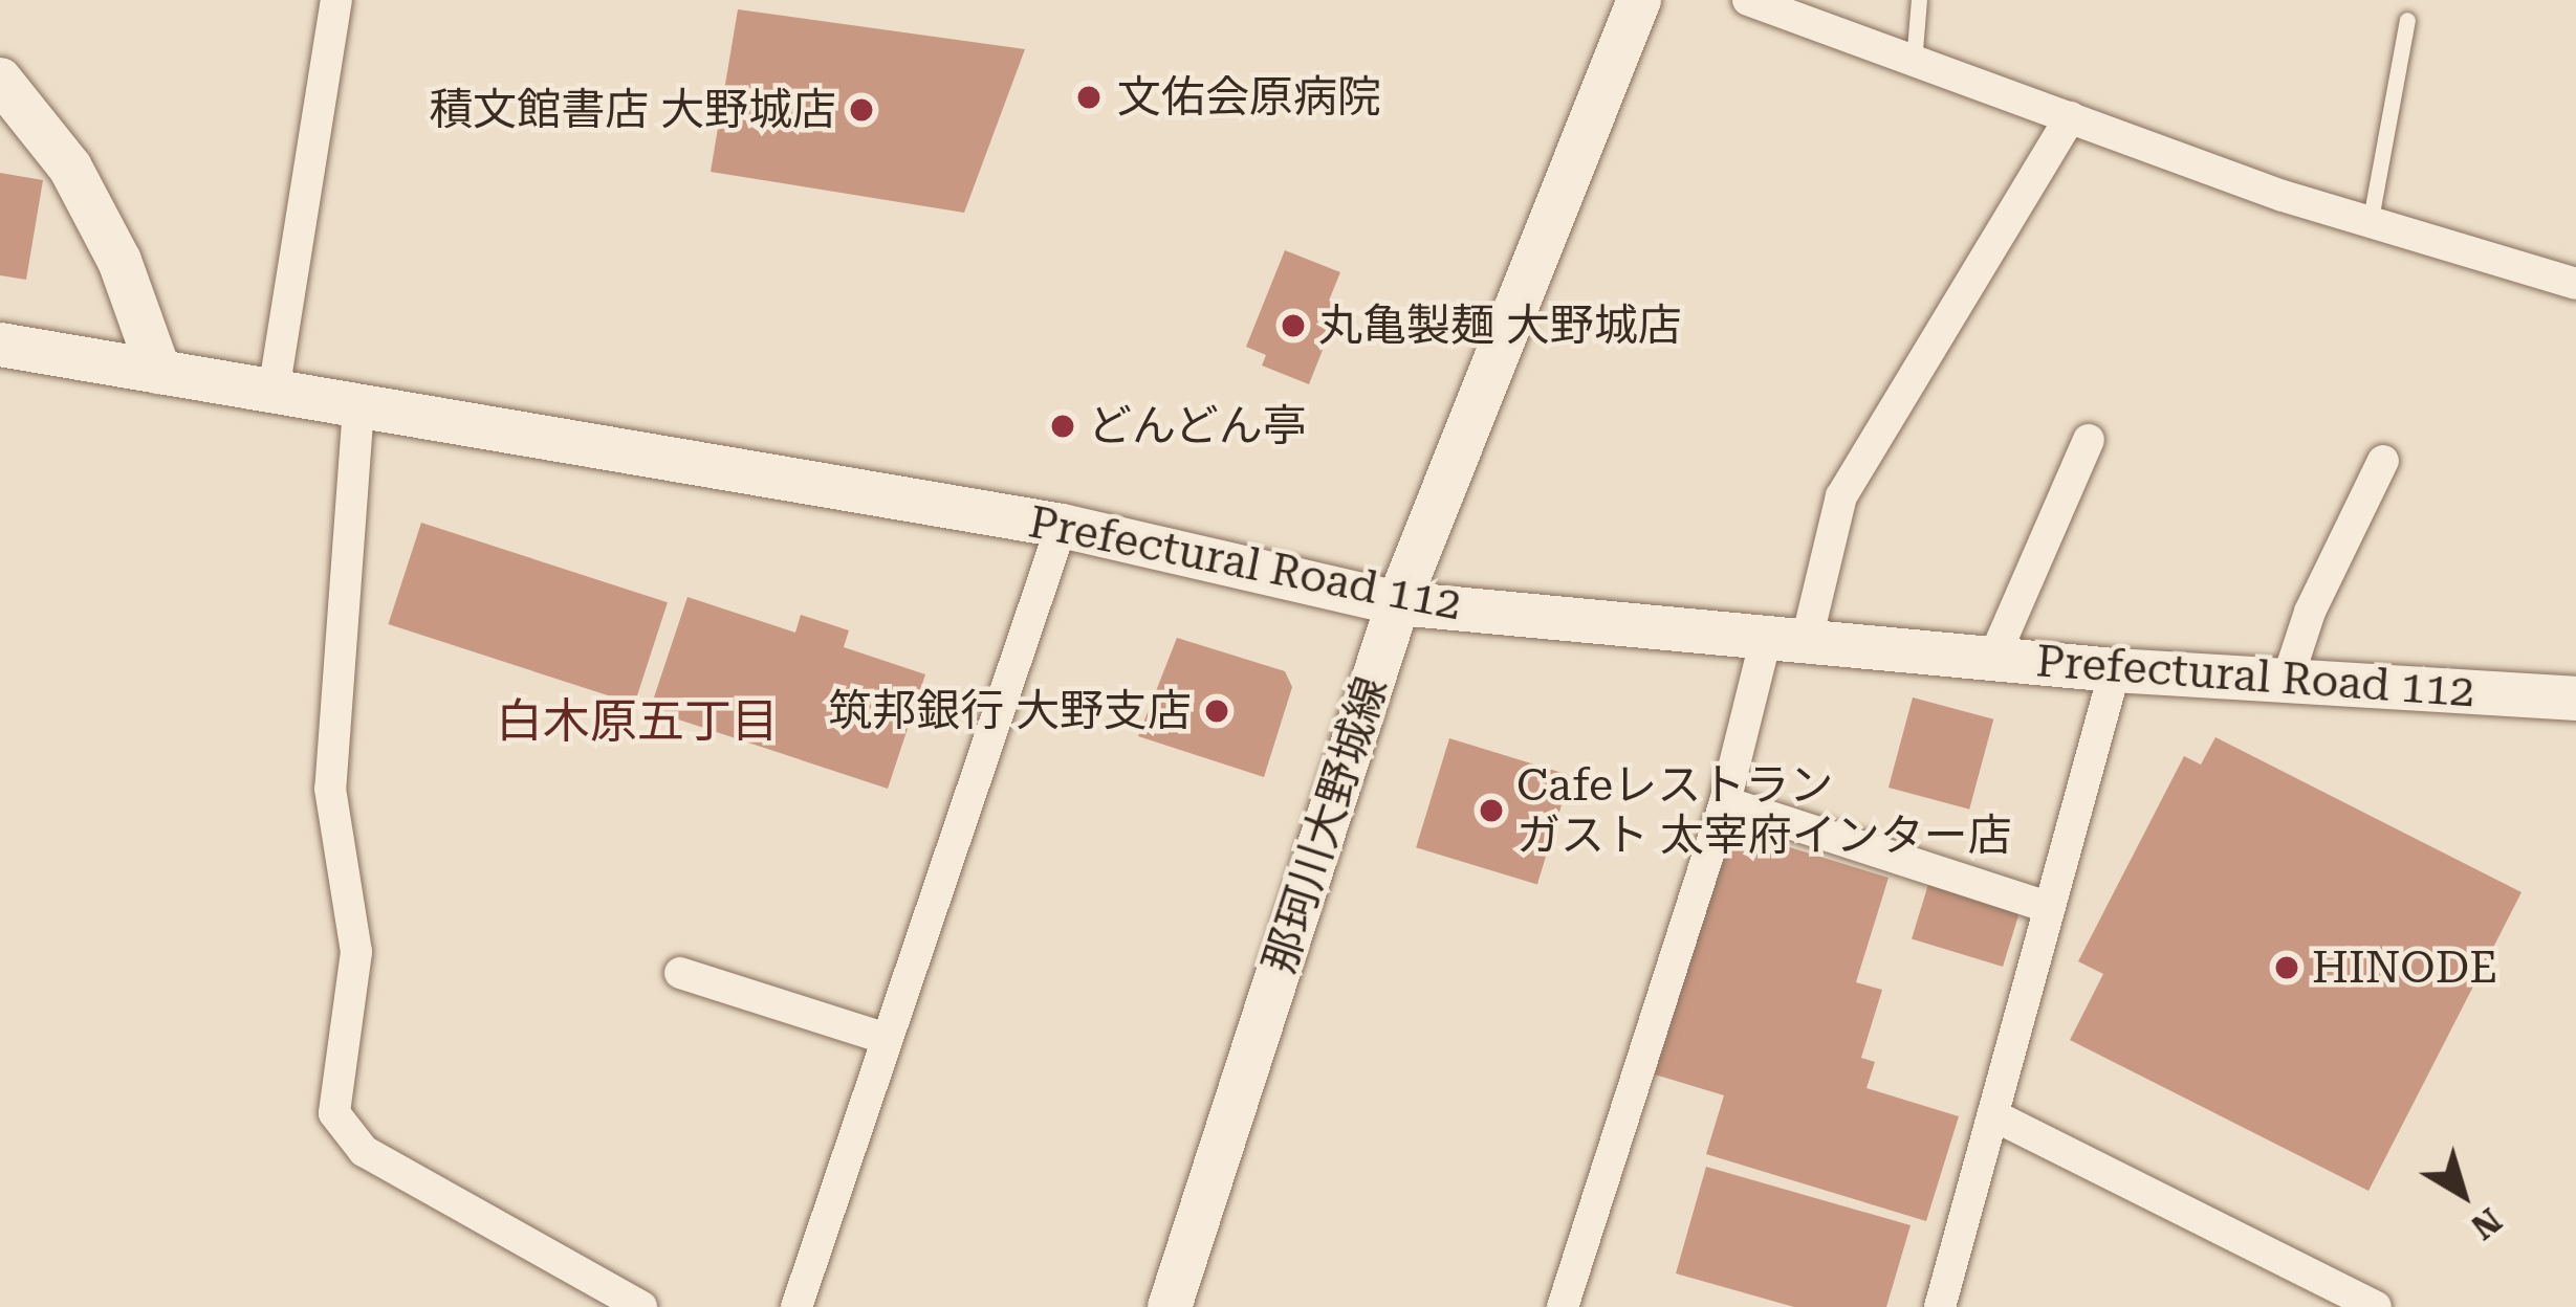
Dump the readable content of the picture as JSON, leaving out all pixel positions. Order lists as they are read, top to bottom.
{
  "streets": {
    "main road": ["Prefectural Road 112", "那珂川大野城線"]
  },
  "crossings": [
    ["Prefectural Road 112", "那珂川大野城線"]
  ],
  "districts": ["白木原五丁目"],
  "places": [
    "文佑会原病院",
    "積文館書店 大野城店",
    "丸亀製麺 大野城店",
    "どんどん亭",
    "筑邦銀行 大野支店",
    "Cafeレストラン ガスト 太宰府インター店",
    "HINODE"
  ],
  "north": "bottom right"
}
